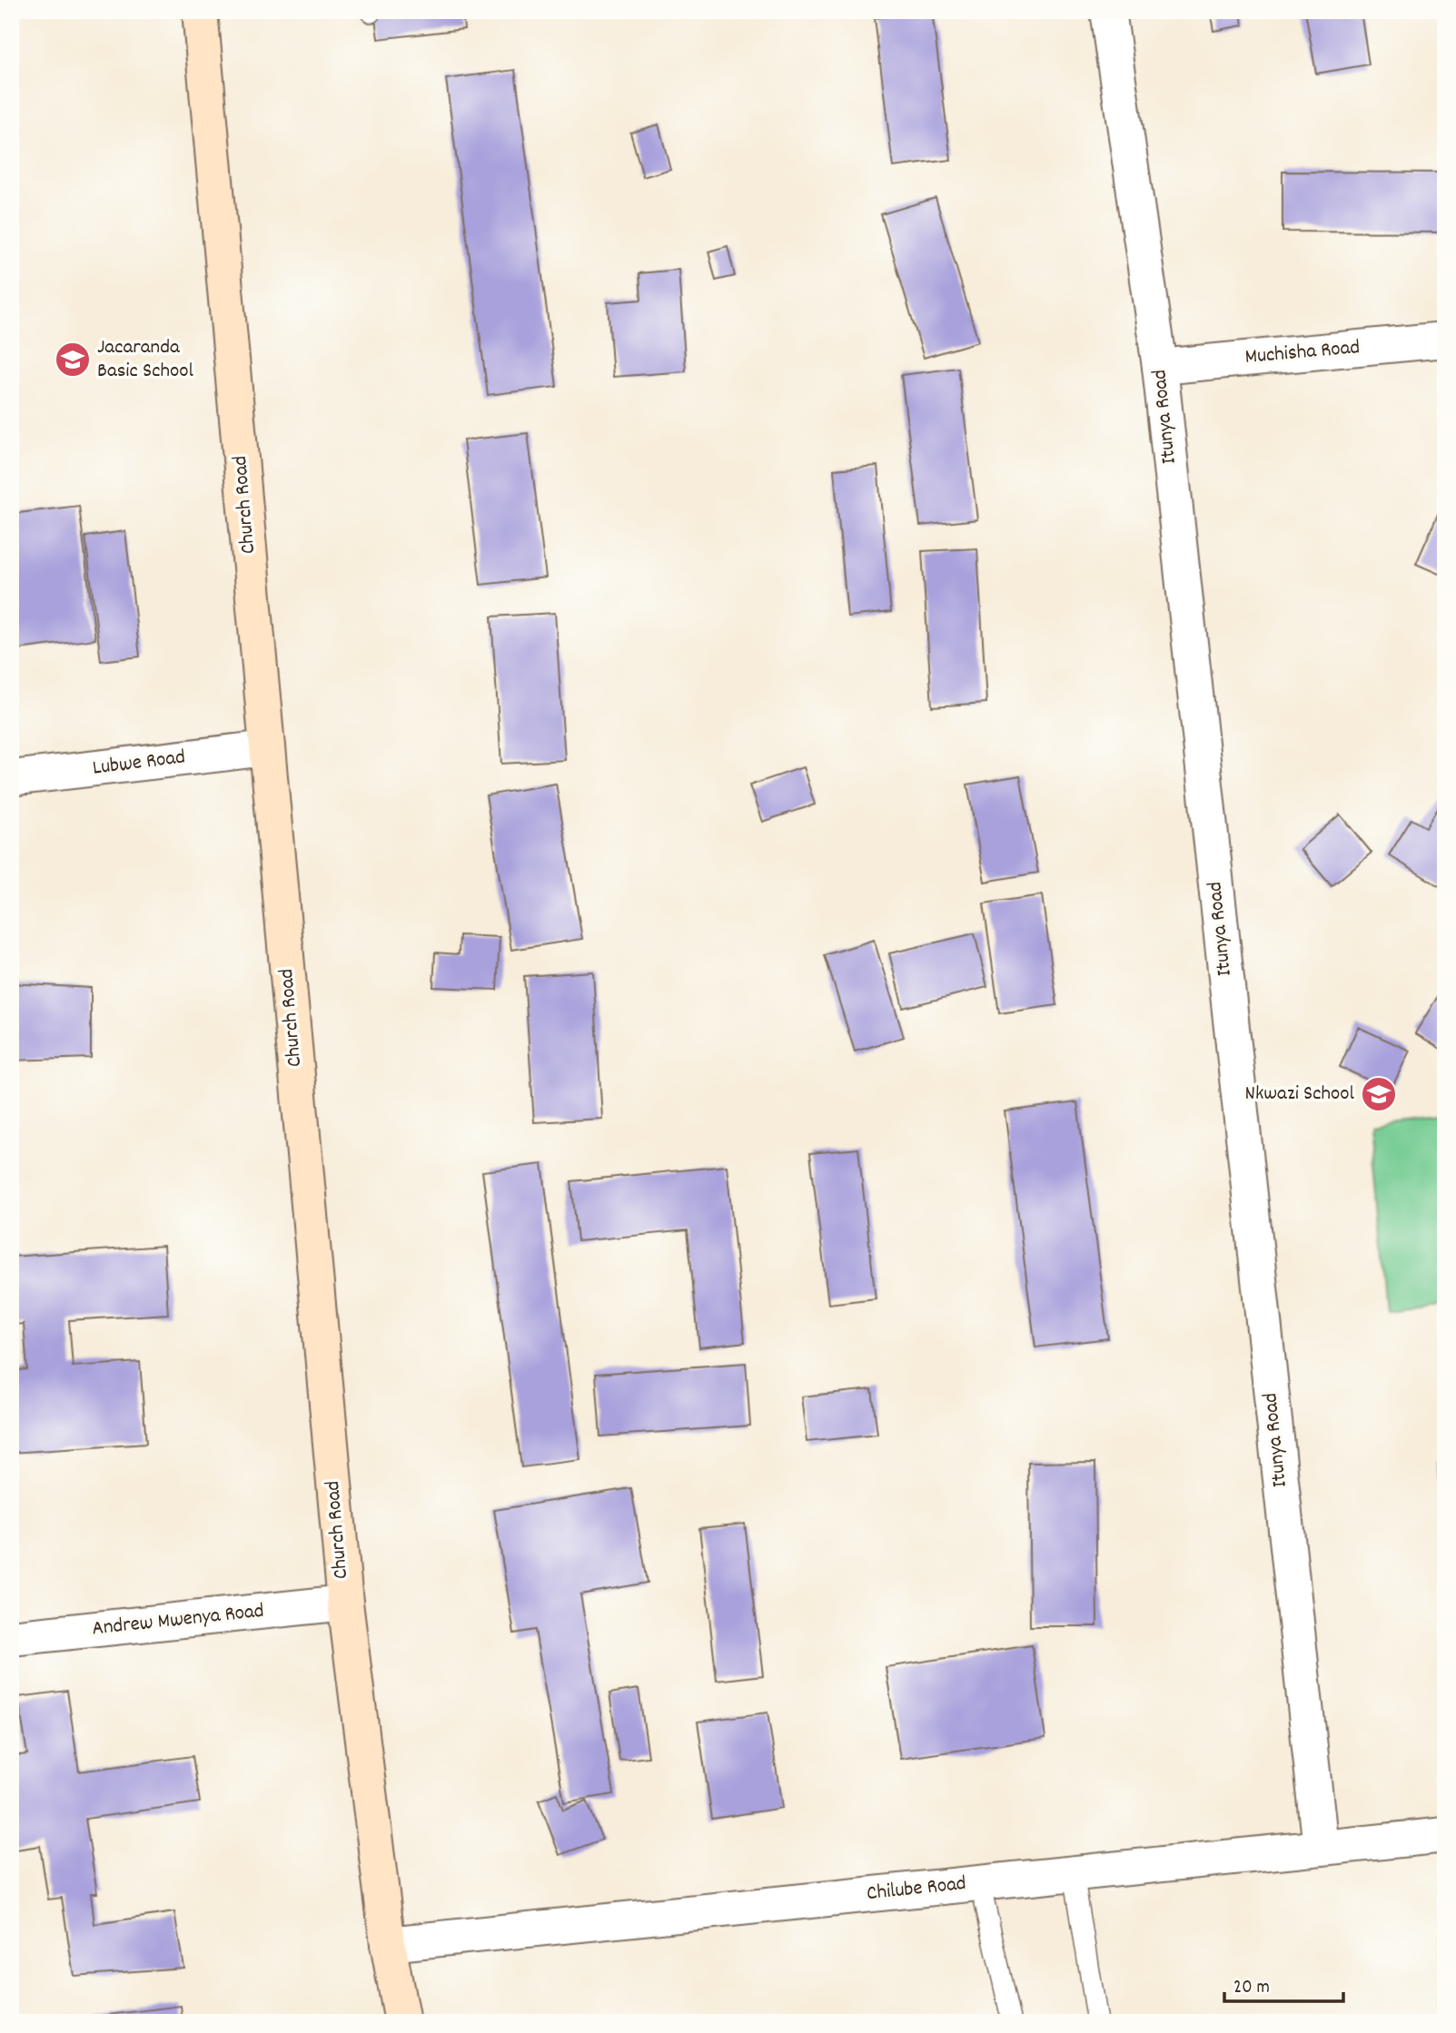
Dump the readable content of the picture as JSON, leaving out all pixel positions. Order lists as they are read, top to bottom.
{
  "streets": {
    "main road": ["Church Road"],
    "street": [
      "Muchisha Road",
      "Itunya Road",
      "Lubwe Road",
      "Andrew Mwenya Road",
      "Chilube Road"
    ]
  },
  "crossings": [
    ["Muchisha Road", "Itunya Road"],
    ["Itunya Road", "Chilube Road"],
    ["Church Road", "Lubwe Road"],
    ["Church Road", "Andrew Mwenya Road"],
    ["Church Road", "Chilube Road"]
  ],
  "places": {
    "school or university": ["Jacaranda Basic School", "Nkwazi School"]
  },
  "scale_bar": "20 m"
}
